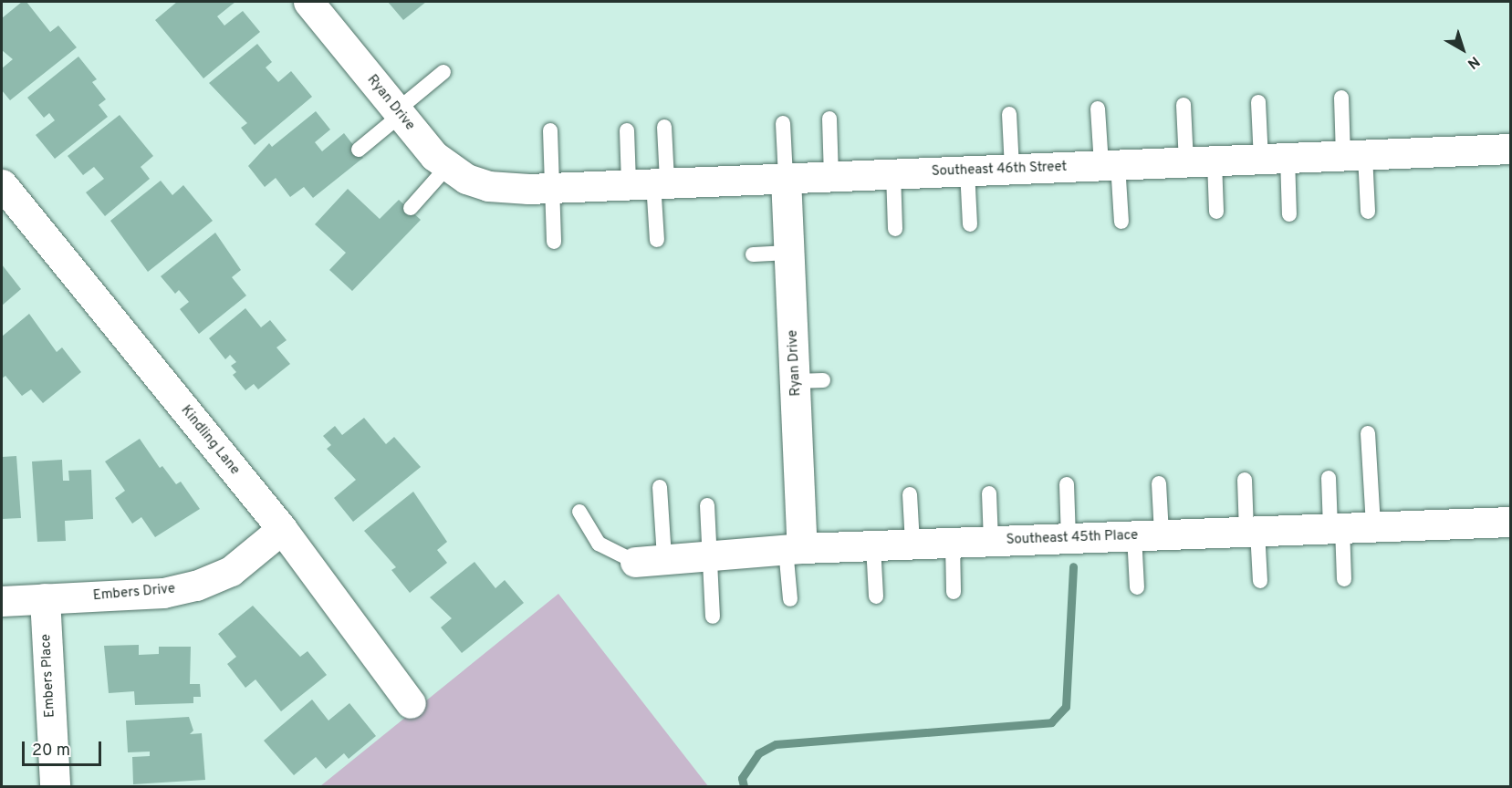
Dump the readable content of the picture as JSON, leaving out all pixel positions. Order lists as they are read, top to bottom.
{
  "streets": {
    "street": [
      "Ryan Drive",
      "Southeast 46th Street",
      "Kindling Lane",
      "Southeast 45th Place",
      "Embers Drive",
      "Embers Place"
    ]
  },
  "crossings": [
    ["Ryan Drive", "Southeast 46th Street"],
    ["Ryan Drive", "Southeast 45th Place"],
    ["Kindling Lane", "Embers Drive"],
    ["Embers Drive", "Embers Place"]
  ],
  "scale_bar": "20 m",
  "north": "bottom right"
}
